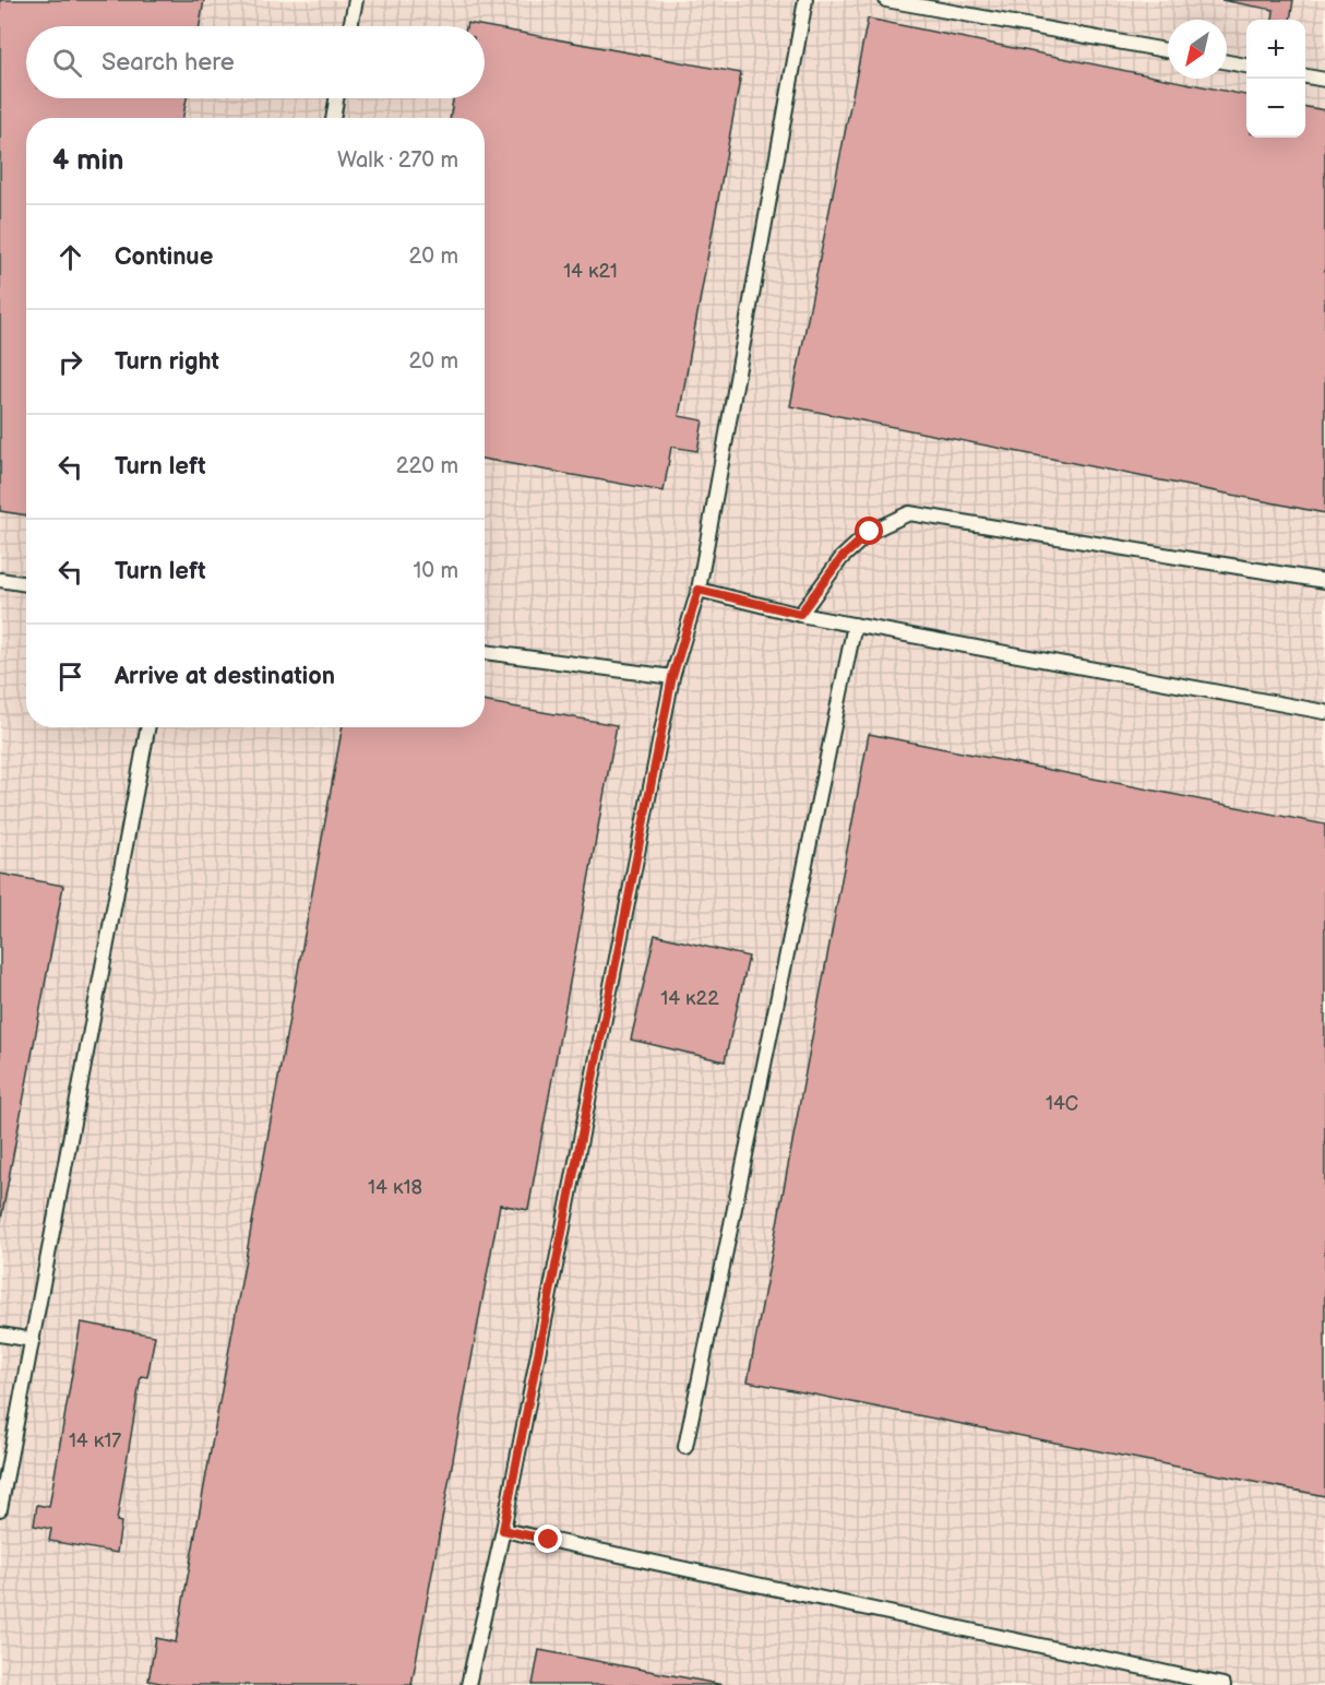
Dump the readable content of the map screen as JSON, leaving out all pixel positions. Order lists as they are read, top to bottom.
{
  "house_numbers": [
    "14 к21",
    "14 к22",
    "14С",
    "14 к18",
    "14 к17"
  ],
  "north": "bottom left",
  "page": {
    "map_buttons": ["+", "−"],
    "search": "Search here",
    "heading": ["4 min", "Walk · 270 m"],
    "list": [
      ["Continue", "20 m"],
      ["Turn right", "20 m"],
      ["Turn left", "220 m"],
      ["Turn left", "10 m"],
      "Arrive at destination"
    ]
  }
}
